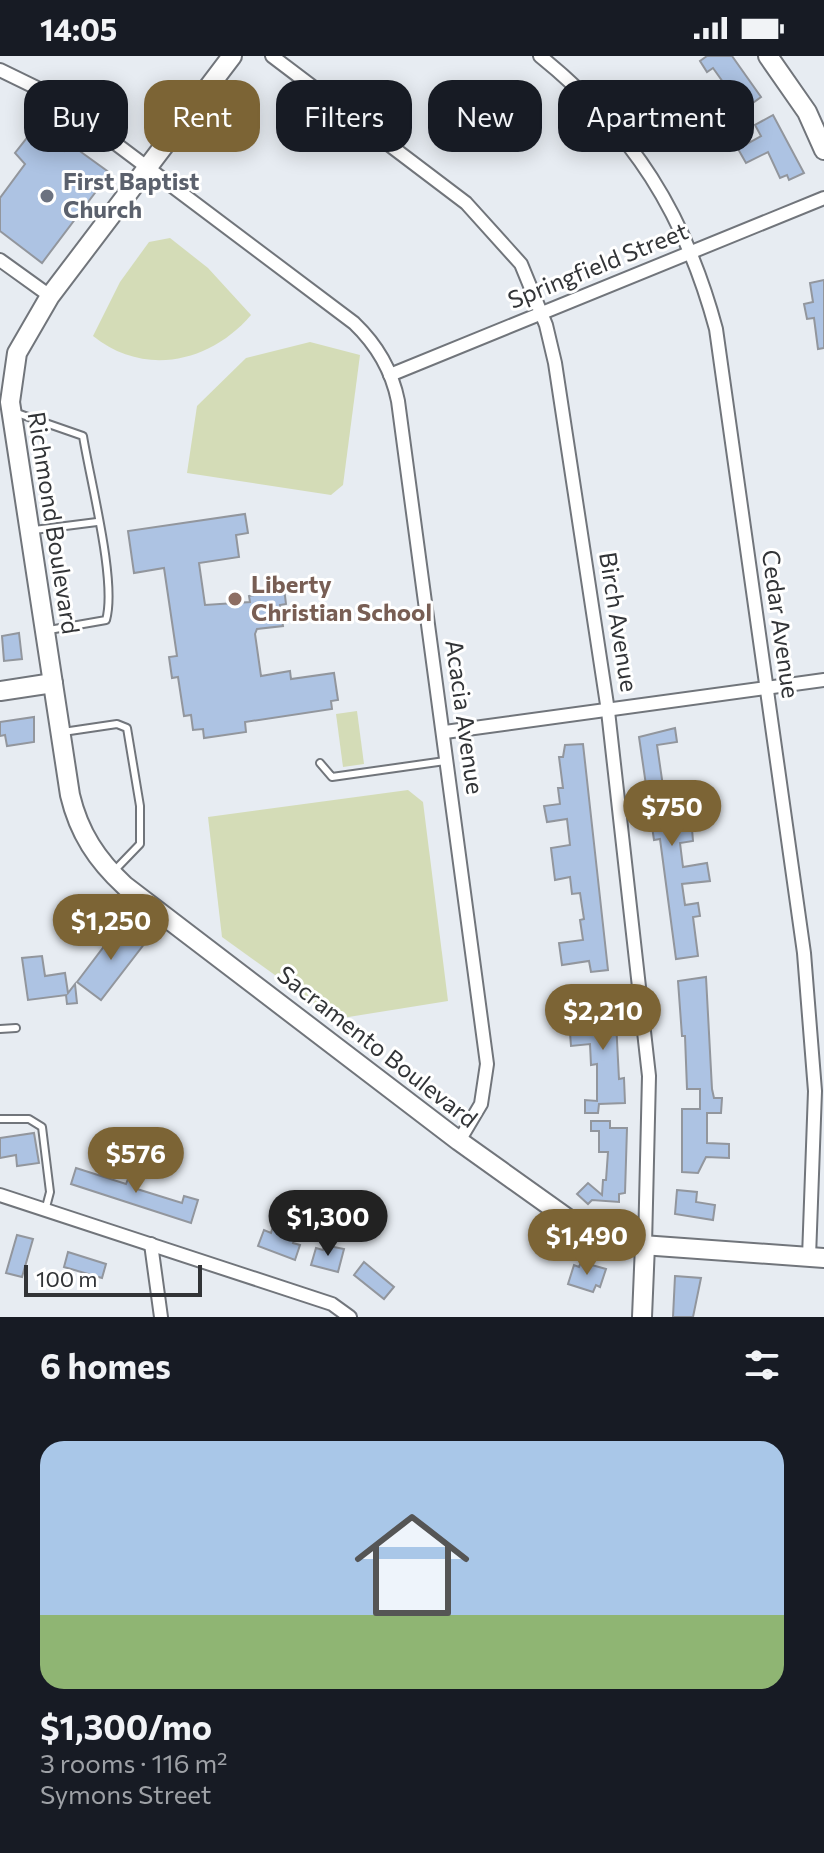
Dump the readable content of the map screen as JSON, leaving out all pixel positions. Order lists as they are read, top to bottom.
{
  "streets": {
    "street": [
      "Springfield Street",
      "Richmond Boulevard",
      "Birch Avenue",
      "Cedar Avenue",
      "Acacia Avenue",
      "Sacramento Boulevard"
    ]
  },
  "crossings": [
    ["Springfield Street", "Birch Avenue"],
    ["Springfield Street", "Cedar Avenue"],
    ["Springfield Street", "Acacia Avenue"],
    ["Richmond Boulevard", "Acacia Avenue"],
    ["Richmond Boulevard", "Sacramento Boulevard"],
    ["Birch Avenue", "Sacramento Boulevard"],
    ["Cedar Avenue", "Sacramento Boulevard"],
    ["Acacia Avenue", "Sacramento Boulevard"]
  ],
  "places": ["First Baptist Church", "Liberty Christian School"],
  "scale_bar": "100 m",
  "page": {
    "status": "14:05",
    "chip": [
      "Buy",
      "Rent",
      "Filters",
      "New",
      "Apartment"
    ],
    "price": [
      "$750",
      "$1,250",
      "$2,210",
      "$576",
      "$1,300",
      "$1,490"
    ],
    "scale": "100 m",
    "heading": "6 homes",
    "list": [
      {
        "name": "$1,300/mo",
        "note": "3 rooms · 116 m² · Symons Street"
      }
    ]
  }
}
